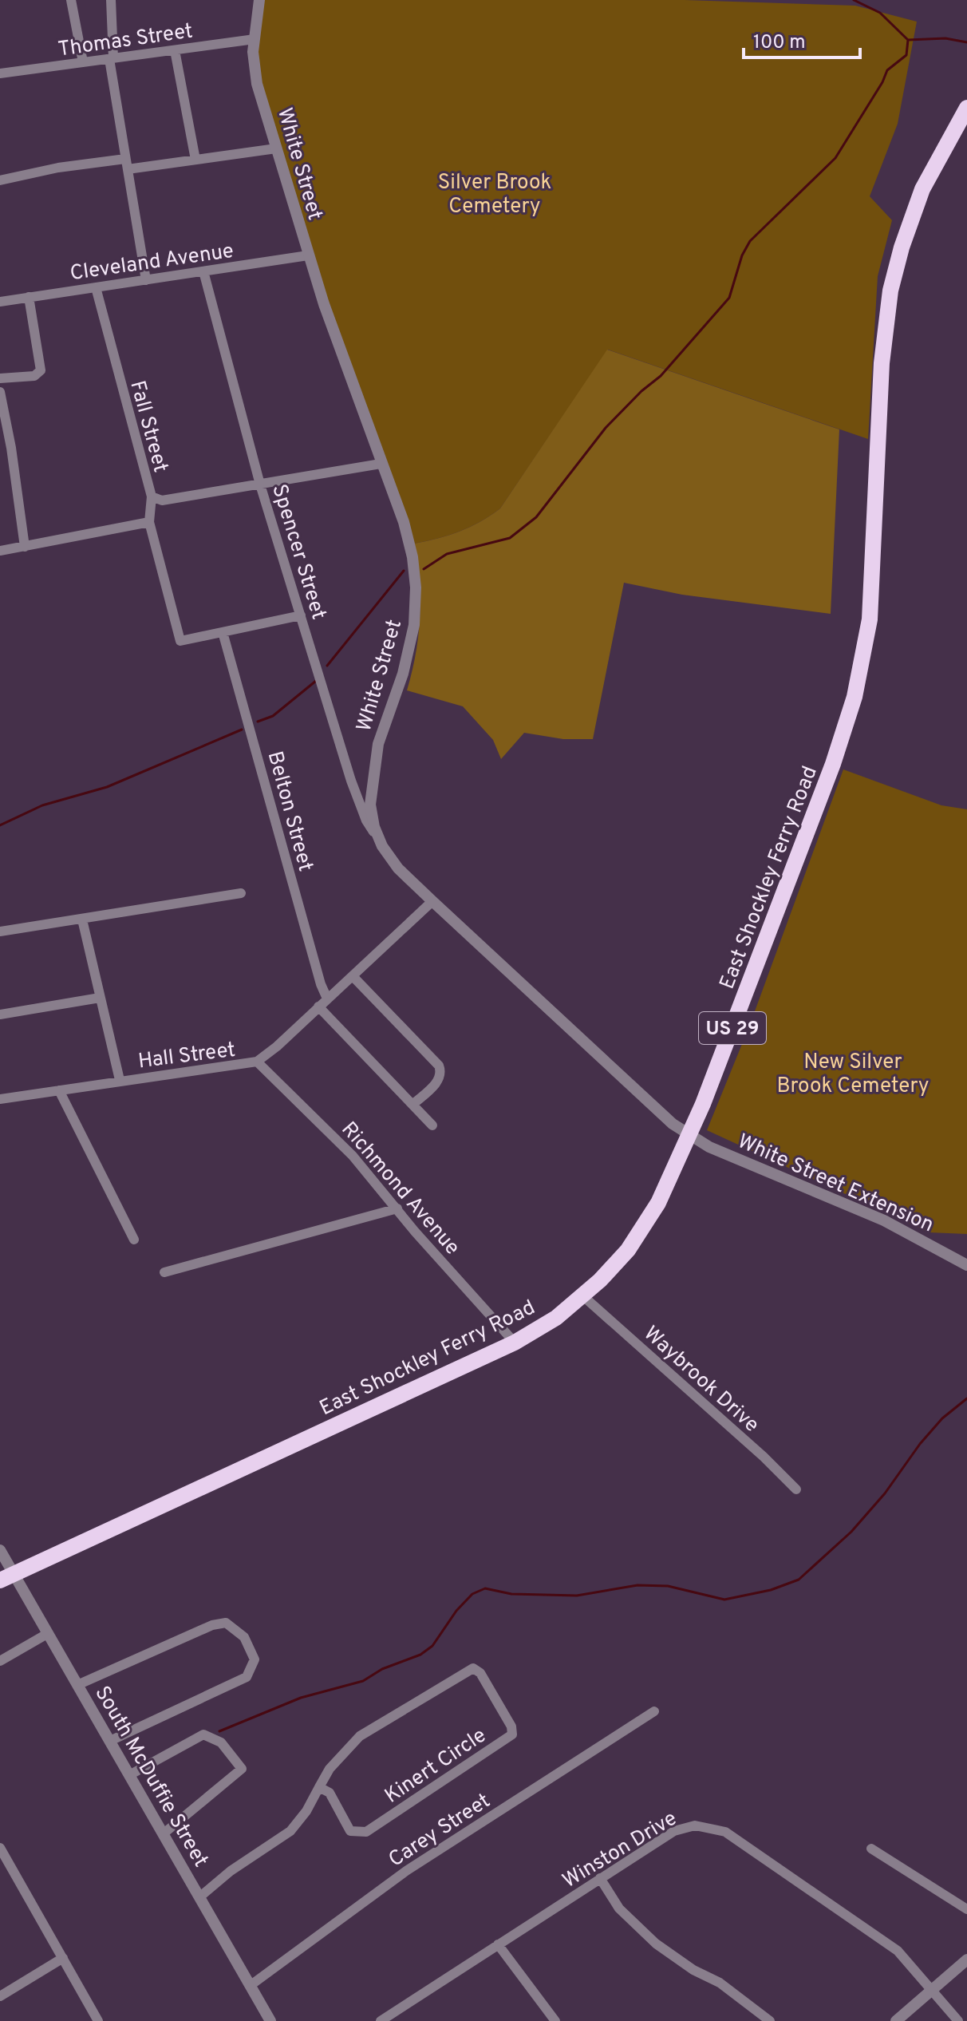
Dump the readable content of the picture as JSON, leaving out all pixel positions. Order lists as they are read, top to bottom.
{
  "streets": {
    "highway": ["East Shockley Ferry Road", "US 29"],
    "street": [
      "Thomas Street",
      "White Street",
      "Cleveland Avenue",
      "Fall Street",
      "Spencer Street",
      "Belton Street",
      "Hall Street",
      "White Street Extension",
      "Richmond Avenue",
      "Waybrook Drive",
      "Kinert Circle",
      "South McDuffie Street",
      "Carey Street",
      "Winston Drive"
    ]
  },
  "crossings": [
    ["Thomas Street", "White Street"],
    ["White Street", "Cleveland Avenue"],
    ["White Street", "Fall Street"],
    ["White Street", "Spencer Street"],
    ["White Street", "East Shockley Ferry Road"],
    ["White Street", "Hall Street"],
    ["White Street", "White Street Extension"],
    ["Cleveland Avenue", "Fall Street"],
    ["Cleveland Avenue", "Spencer Street"],
    ["Fall Street", "Spencer Street"],
    ["Belton Street", "Hall Street"],
    ["East Shockley Ferry Road", "White Street Extension"],
    ["East Shockley Ferry Road", "Richmond Avenue"],
    ["East Shockley Ferry Road", "Waybrook Drive"],
    ["East Shockley Ferry Road", "South McDuffie Street"],
    ["Hall Street", "Richmond Avenue"],
    ["Kinert Circle", "South McDuffie Street"],
    ["South McDuffie Street", "Carey Street"]
  ],
  "parks": ["Silver Brook Cemetery", "New Silver Brook Cemetery"],
  "scale_bar": "100 m"
}
